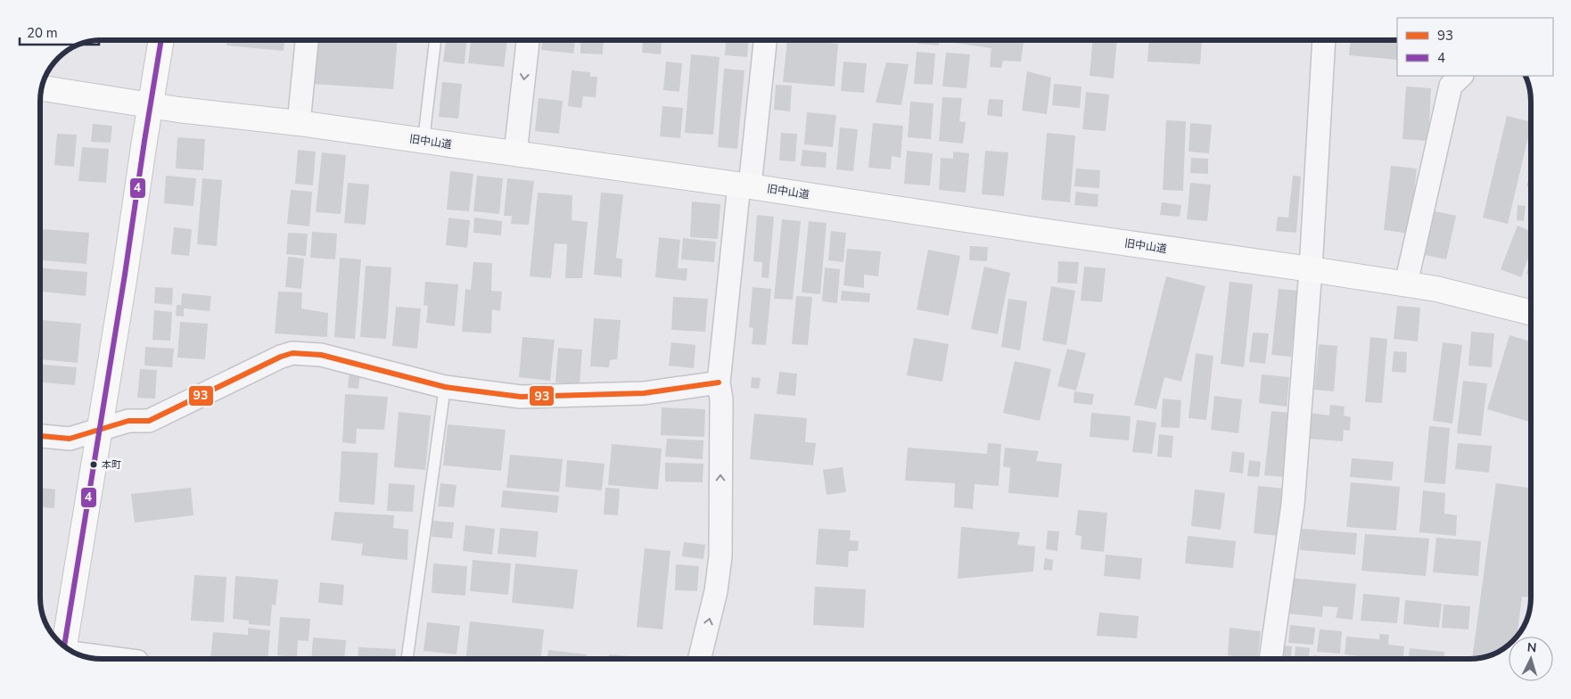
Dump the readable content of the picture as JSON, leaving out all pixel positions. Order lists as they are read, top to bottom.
{
  "streets": {
    "main road": ["旧中山道"]
  },
  "places": ["本町"],
  "lines": ["transit line 4", "transit line 93"],
  "legend": ["93", "4"],
  "scale_bar": "20 m",
  "north": "top"
}
